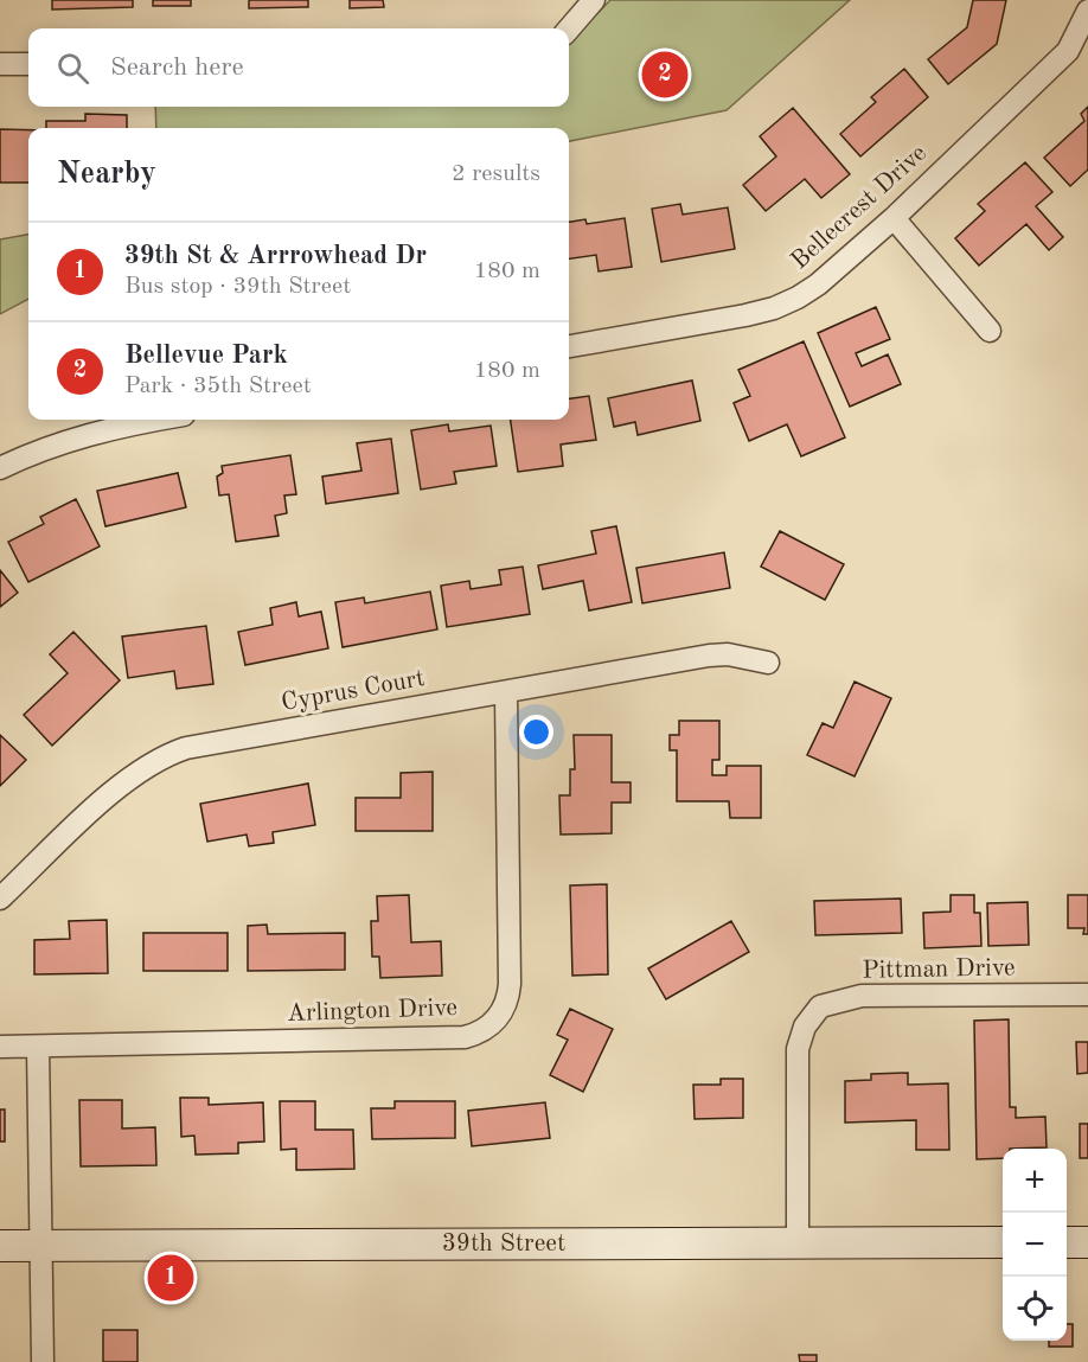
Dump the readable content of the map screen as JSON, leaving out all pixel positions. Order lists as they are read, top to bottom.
{
  "streets": {
    "main road": ["39th Street"],
    "street": [
      "Bellecrest Drive",
      "Cyprus Court",
      "Pittman Drive",
      "Arlington Drive"
    ]
  },
  "crossings": [
    ["Cyprus Court", "Arlington Drive"],
    ["Pittman Drive", "39th Street"]
  ],
  "page": {
    "search": "Search here",
    "pins": ["2", "1"],
    "heading": ["Nearby", "2 results"],
    "list": [
      {
        "mark": "1",
        "name": "39th St & Arrrowhead Dr",
        "note": "Bus stop · 39th Street",
        "value": "180 m"
      },
      {
        "mark": "2",
        "name": "Bellevue Park",
        "note": "Park · 35th Street",
        "value": "180 m"
      }
    ],
    "map_buttons": ["+", "−"]
  }
}
